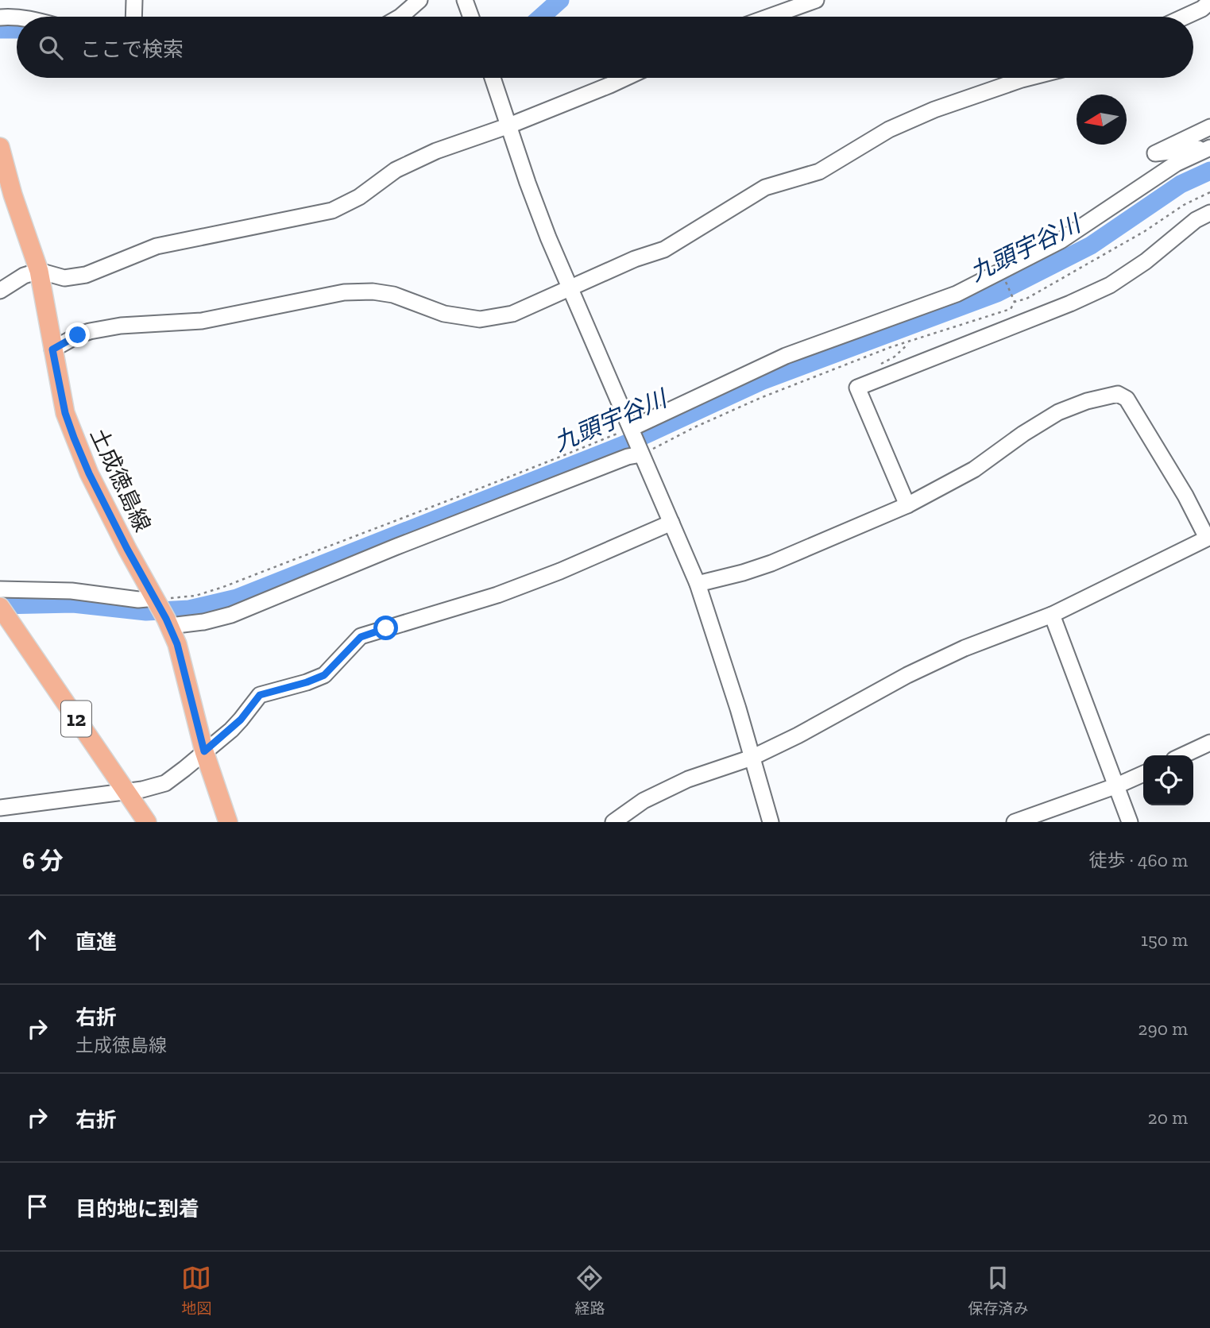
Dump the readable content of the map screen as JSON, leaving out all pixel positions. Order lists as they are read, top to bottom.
{
  "streets": {
    "main road": ["土成徳島線", "12"]
  },
  "water": ["九頭宇谷川"],
  "north": "left",
  "page": {
    "search": "ここで検索",
    "heading": ["6 分", "徒歩 · 460 m"],
    "list": [
      ["直進", "150 m"],
      ["右折", "土成徳島線", "290 m"],
      ["右折", "20 m"],
      "目的地に到着"
    ],
    "nav": ["地図", "経路", "保存済み"]
  }
}
